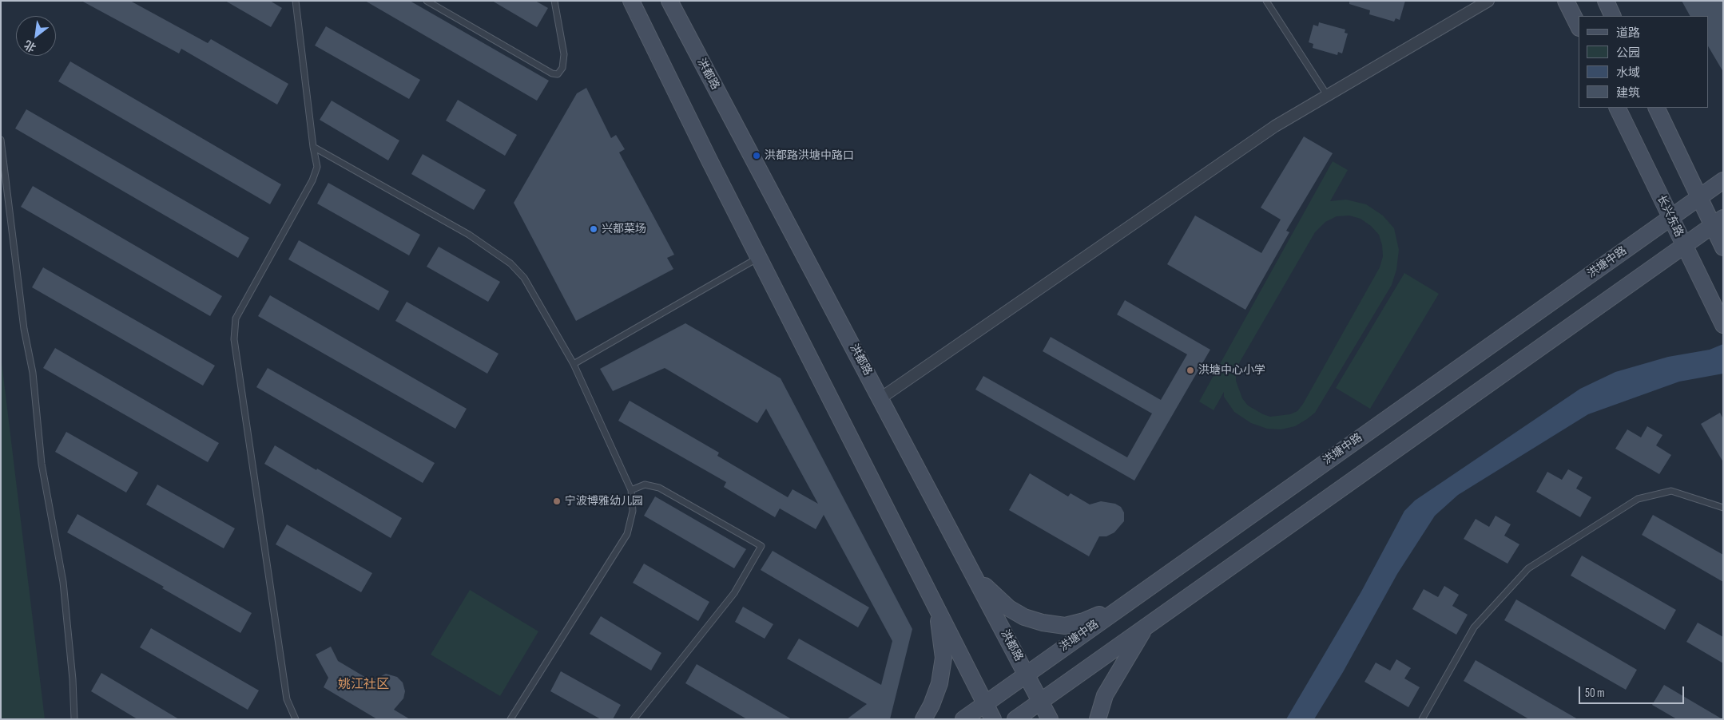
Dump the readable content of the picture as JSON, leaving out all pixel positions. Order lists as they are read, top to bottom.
{
  "streets": {
    "main road": ["洪都路", "长兴东路", "洪塘中路"]
  },
  "crossings": [
    ["洪都路", "洪塘中路"],
    ["长兴东路", "洪塘中路"]
  ],
  "districts": ["姚江社区"],
  "places": [
    "洪都路洪塘中路口",
    "兴都菜场",
    "洪塘中心小学",
    "宁波博雅幼儿园"
  ],
  "legend": [
    "道路",
    "公园",
    "水域",
    "建筑"
  ],
  "scale_bar": "50 m",
  "north": "bottom left"
}
